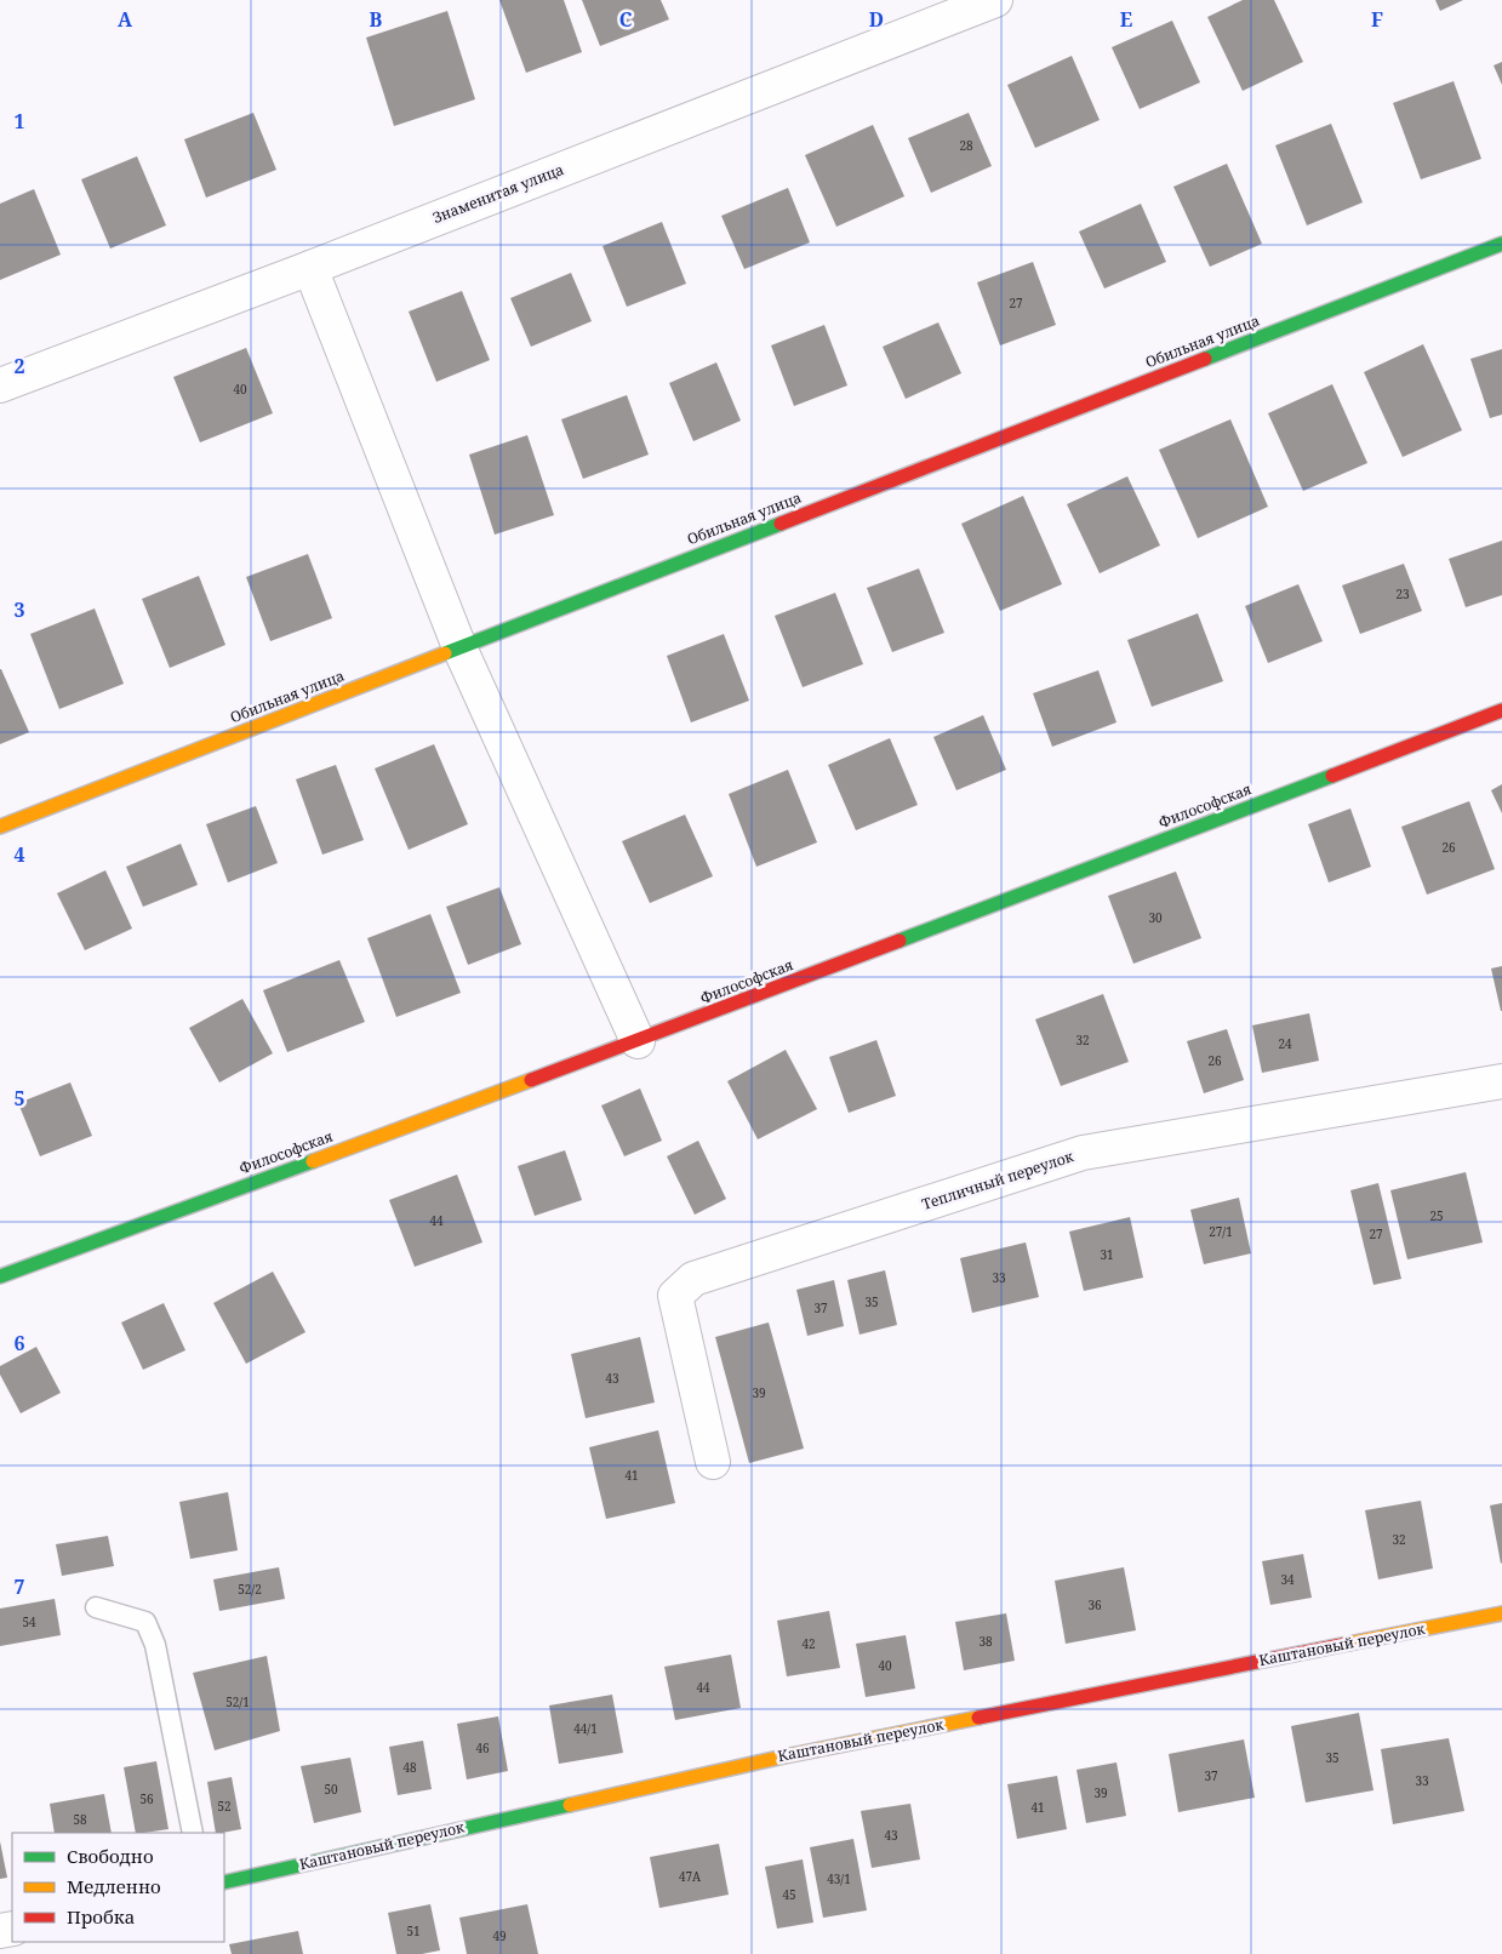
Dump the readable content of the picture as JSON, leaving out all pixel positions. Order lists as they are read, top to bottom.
{
  "streets": {
    "street": [
      "Знаменитая улица",
      "Обильная улица",
      "Философская",
      "Тепличный переулок",
      "Каштановый переулок"
    ]
  },
  "house_numbers": [
    "28",
    "27",
    "40",
    "23",
    "26",
    "30",
    "32",
    "24",
    "26",
    "25",
    "44",
    "27/1",
    "27",
    "31",
    "33",
    "35",
    "37",
    "43",
    "39",
    "41",
    "32",
    "34",
    "52/2",
    "36",
    "54",
    "38",
    "42",
    "40",
    "44",
    "52/1",
    "44/1",
    "46",
    "35",
    "48",
    "37",
    "33",
    "50",
    "39",
    "56",
    "52",
    "41",
    "58",
    "43",
    "47А",
    "43/1",
    "45",
    "51",
    "49"
  ],
  "legend": ["Свободно", "Медленно", "Пробка"],
  "grid": {
    "columns": [
      "A",
      "B",
      "C",
      "D",
      "E",
      "F"
    ],
    "rows": [
      "1",
      "2",
      "3",
      "4",
      "5",
      "6",
      "7"
    ]
  }
}
